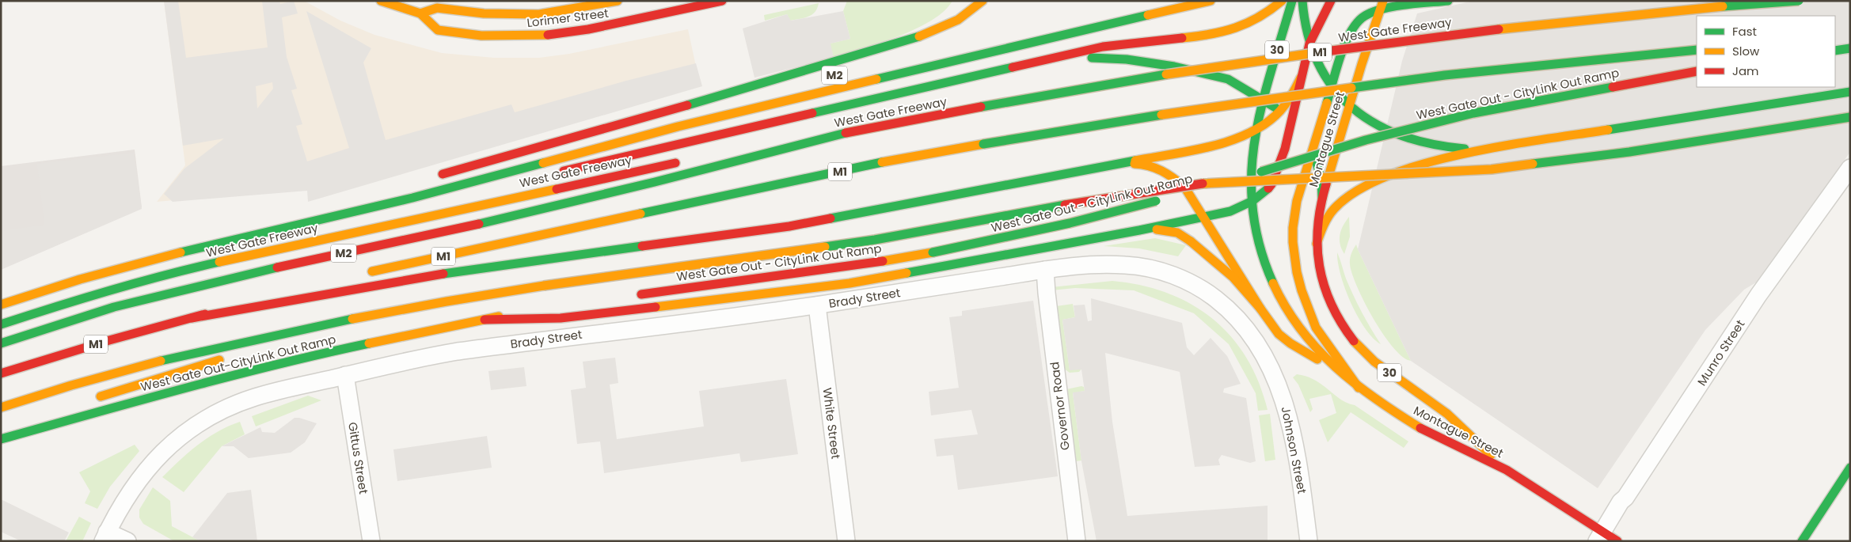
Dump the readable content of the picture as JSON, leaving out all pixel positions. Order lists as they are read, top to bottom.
{
  "streets": {
    "main road": [
      "Lorimer Street",
      "West Gate Freeway",
      "30",
      "M1",
      "M2",
      "West Gate Out - CityLink Out Ramp",
      "Montague Street",
      "West Gate Out-CityLink Out Ramp"
    ],
    "street": [
      "Brady Street",
      "Munro Street",
      "Governor Road",
      "White Street",
      "Johnson Street",
      "Gittus Street"
    ]
  },
  "crossings": [
    ["West Gate Freeway", "M2"],
    ["Montague Street", "Munro Street"],
    ["Brady Street", "Governor Road"],
    ["Brady Street", "White Street"],
    ["Brady Street", "Johnson Street"],
    ["Brady Street", "Gittus Street"],
    ["Governor Road", "Johnson Street"]
  ],
  "legend": ["Fast", "Slow", "Jam"]
}
